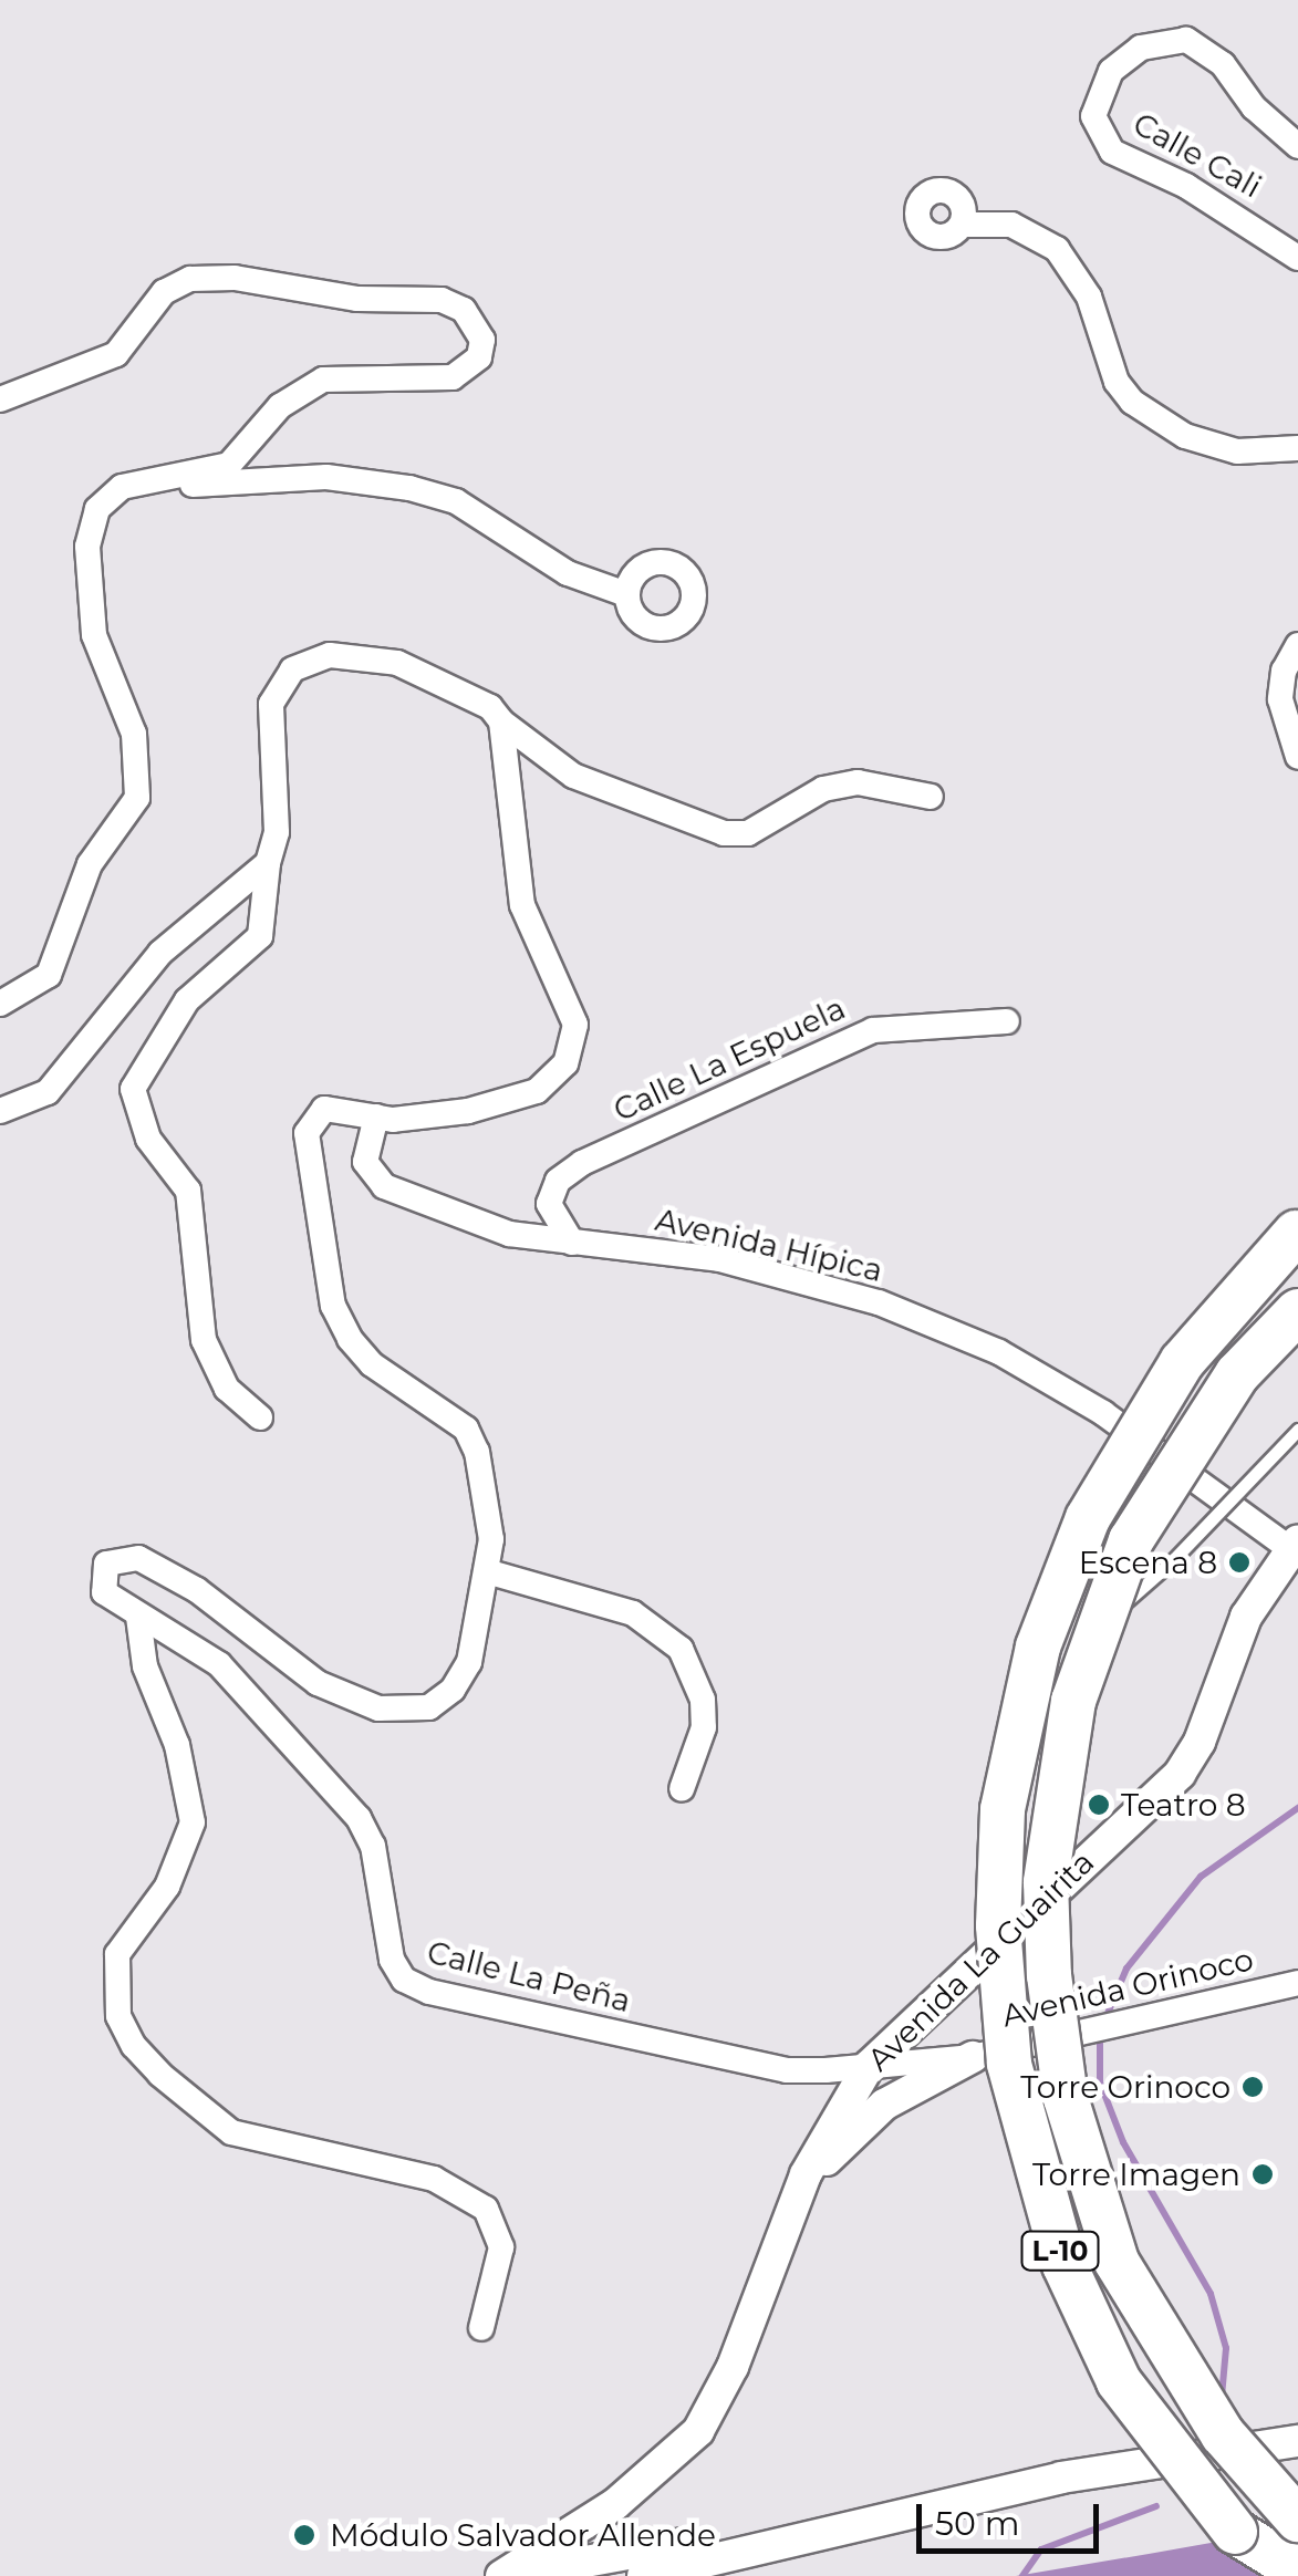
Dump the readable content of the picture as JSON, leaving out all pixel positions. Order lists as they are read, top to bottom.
{
  "streets": {
    "highway": ["L-10"],
    "street": [
      "Calle Cali",
      "Calle La Espuela",
      "Avenida Hípica",
      "Avenida La Guairita",
      "Calle La Peña",
      "Avenida Orinoco"
    ]
  },
  "crossings": [
    ["Calle La Espuela", "Avenida Hípica"],
    ["Avenida Hípica", "Avenida La Guairita"],
    ["Avenida La Guairita", "Calle La Peña"],
    ["Calle La Peña", "Avenida Orinoco"]
  ],
  "places": [
    "Escena 8",
    "Teatro 8",
    "Torre Orinoco",
    "Torre Imagen",
    "Módulo Salvador Allende"
  ],
  "scale_bar": "50 m"
}
